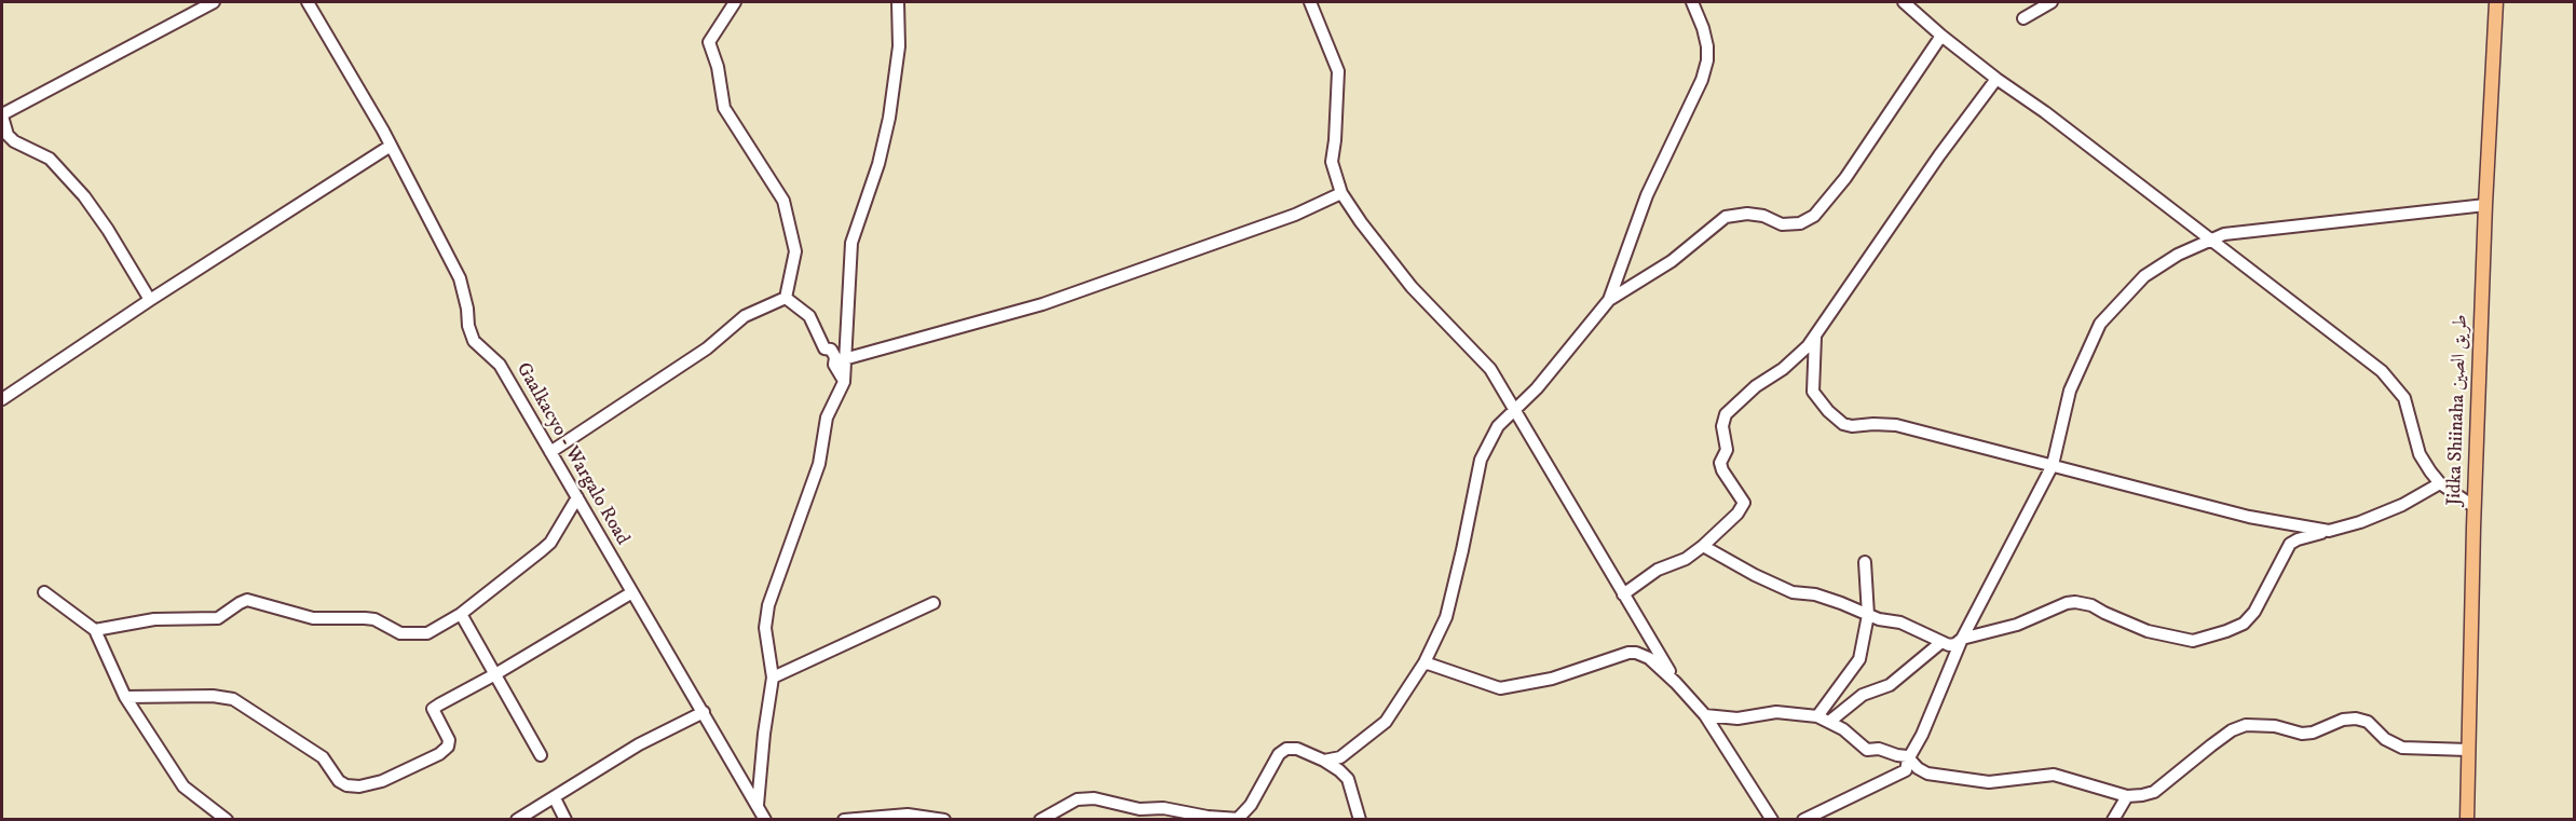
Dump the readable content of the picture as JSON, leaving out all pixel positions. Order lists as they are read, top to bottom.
{
  "streets": {
    "main road": ["Jidka Shiinaha طريق الصين"],
    "street": ["Gaalkacyo - Wargalo Road"]
  }
}
